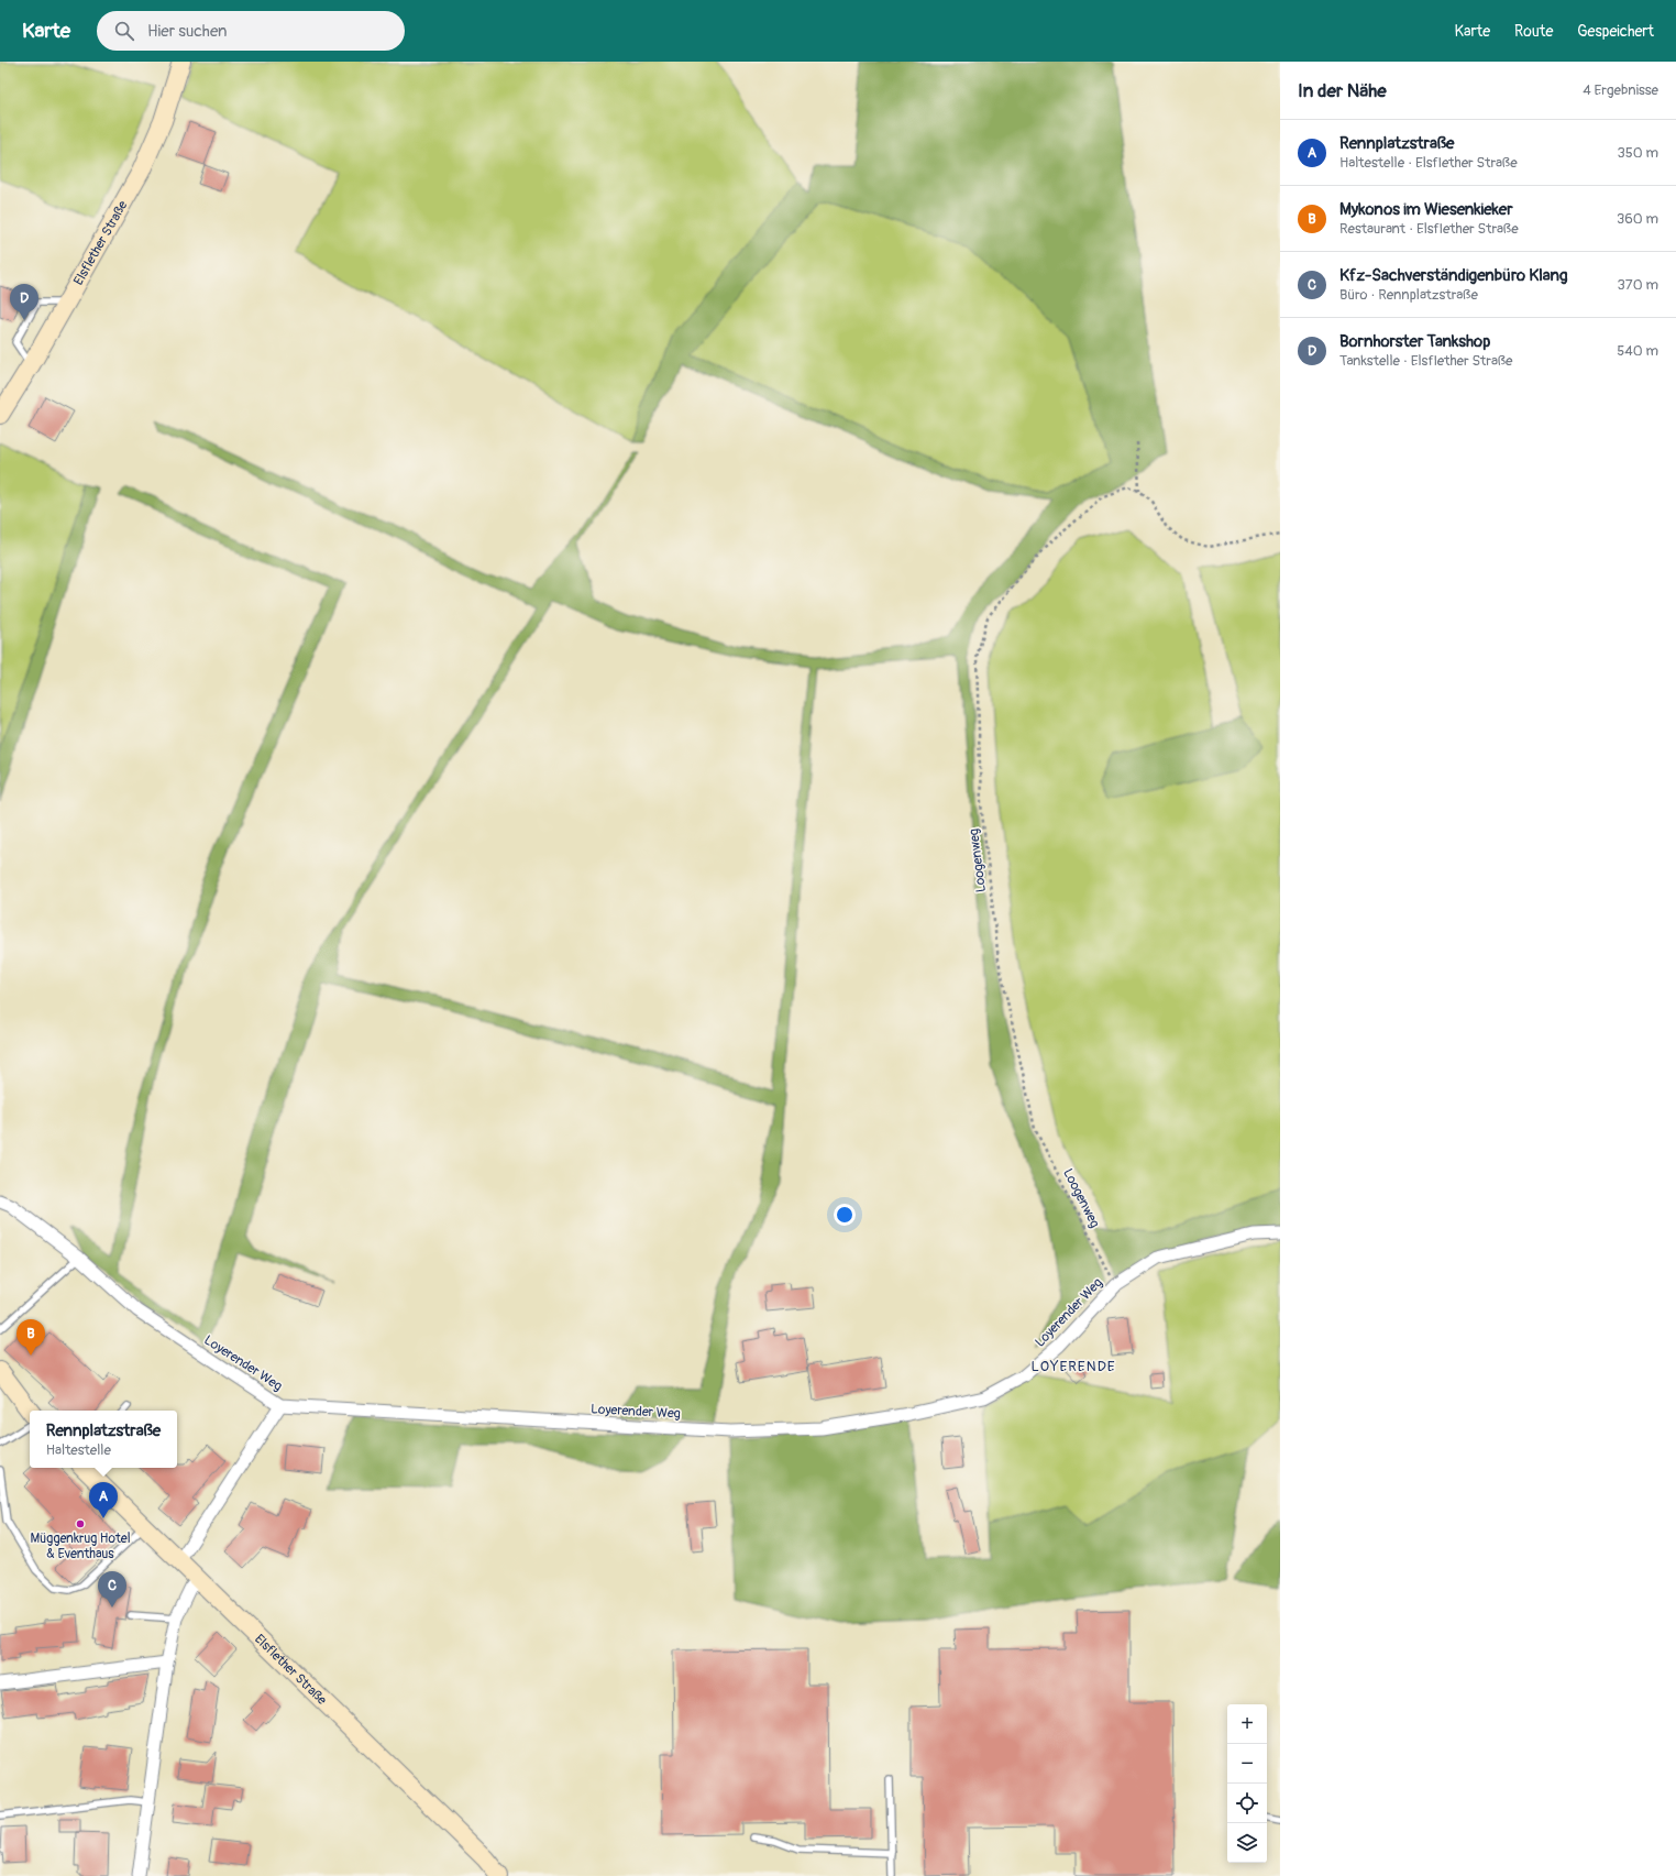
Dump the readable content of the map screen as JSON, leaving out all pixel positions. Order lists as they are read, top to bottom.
{
  "streets": {
    "main road": ["Elsflether Straße"],
    "street": ["Loyerender Weg"],
    "path": ["Loogenweg"]
  },
  "crossings": [
    ["Loogenweg", "Loyerender Weg"]
  ],
  "districts": ["LOYERENDE"],
  "places": ["Müggenkrug Hotel & Eventhaus"],
  "page": {
    "header": "Karte",
    "search": "Hier suchen",
    "nav": ["Karte", "Route", "Gespeichert"],
    "heading": ["In der Nähe", "4 Ergebnisse"],
    "list": [
      {
        "mark": "A",
        "name": "Rennplatzstraße",
        "note": "Haltestelle · Elsflether Straße",
        "value": "350 m"
      },
      {
        "mark": "B",
        "name": "Mykonos im Wiesenkieker",
        "note": "Restaurant · Elsflether Straße",
        "value": "360 m"
      },
      {
        "mark": "C",
        "name": "Kfz-Sachverständigenbüro Klang",
        "note": "Büro · Rennplatzstraße",
        "value": "370 m"
      },
      {
        "mark": "D",
        "name": "Bornhorster Tankshop",
        "note": "Tankstelle · Elsflether Straße",
        "value": "540 m"
      }
    ],
    "pins": [
      "D",
      "B",
      "A",
      "C"
    ],
    "popup": ["Rennplatzstraße", "Haltestelle"],
    "map_buttons": ["+", "−"]
  }
}
